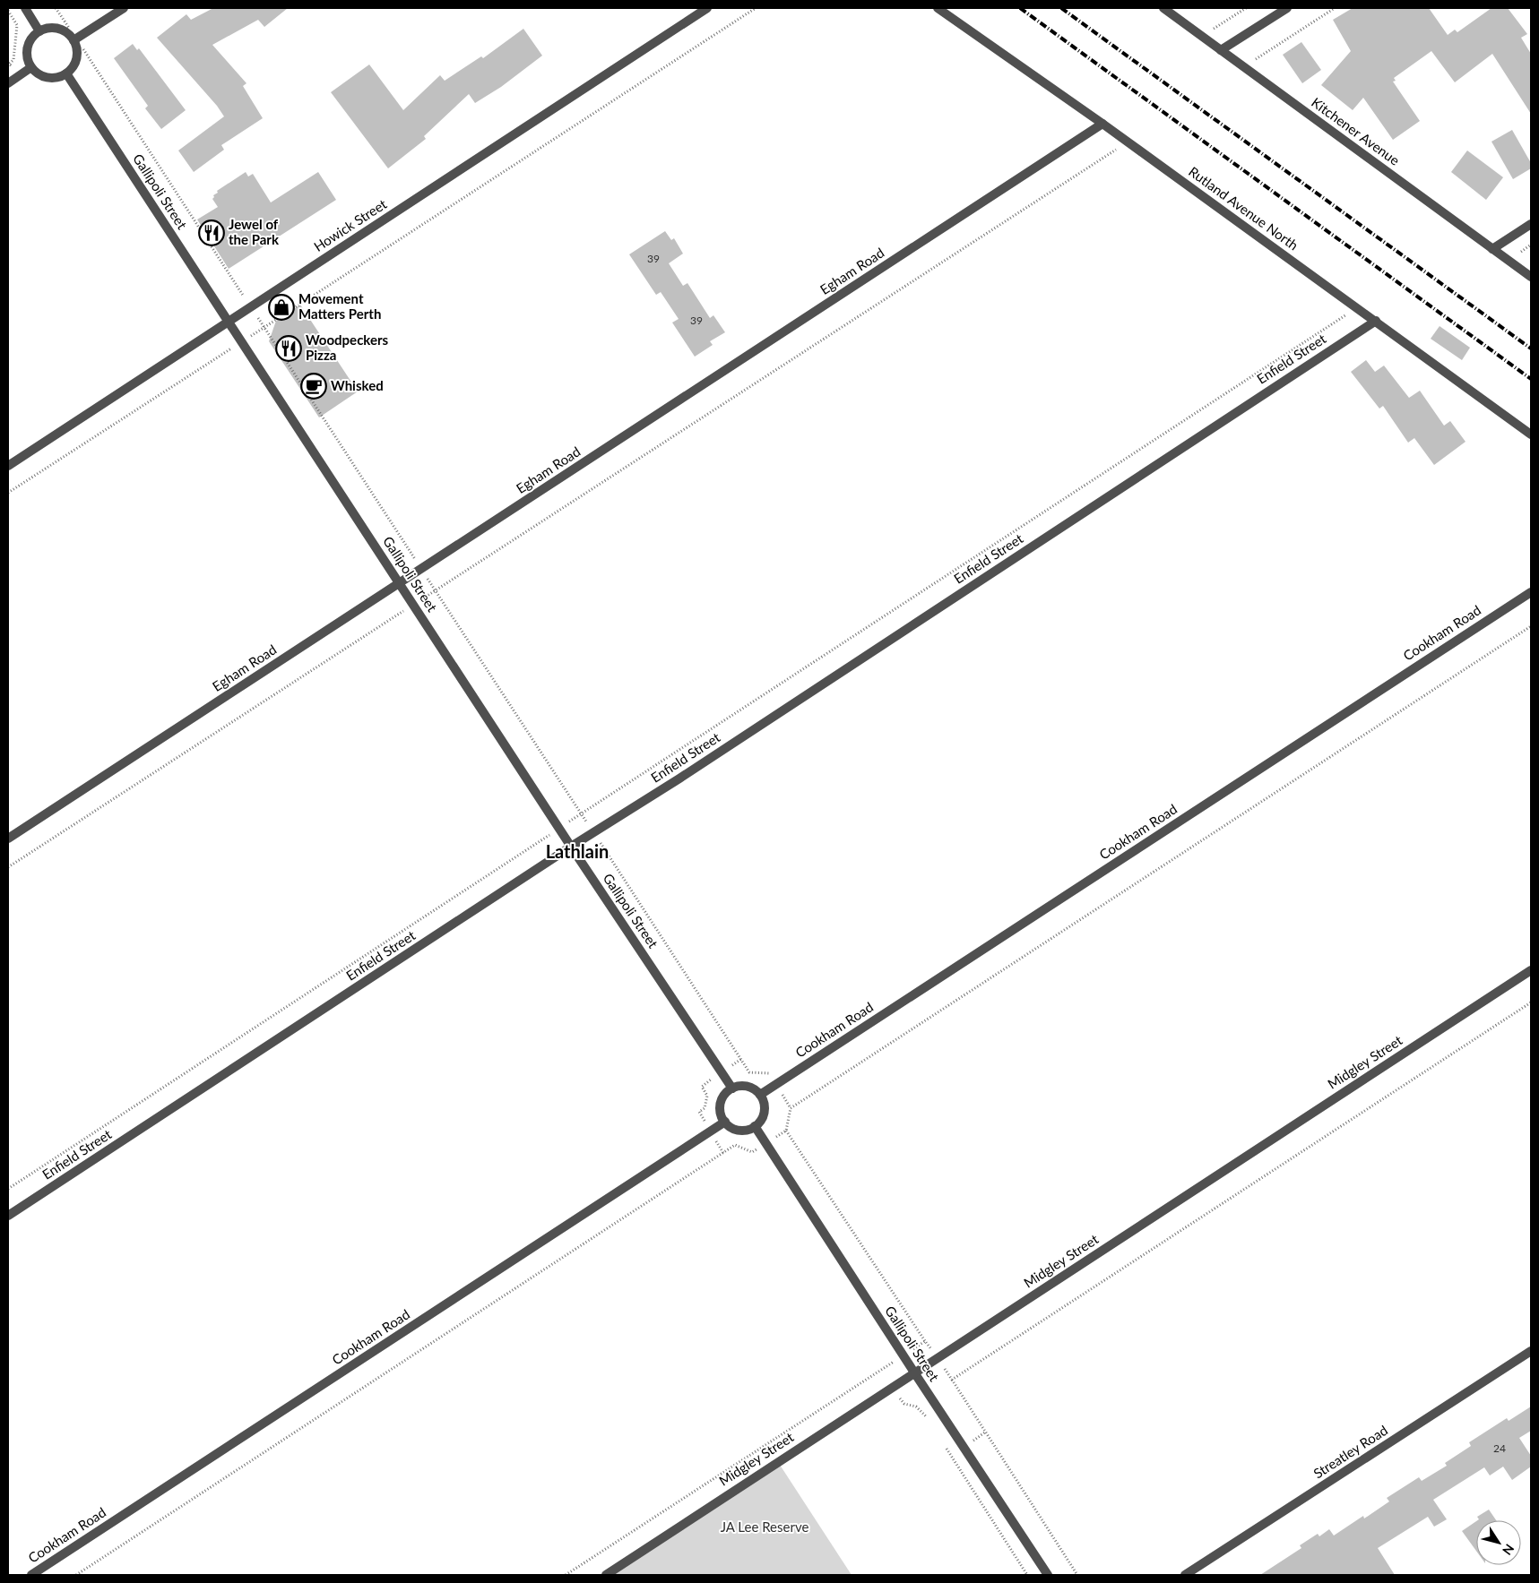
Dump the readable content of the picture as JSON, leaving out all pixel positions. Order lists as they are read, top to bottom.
{
  "streets": {
    "street": [
      "Kitchener Avenue",
      "Gallipoli Street",
      "Rutland Avenue North",
      "Howick Street",
      "Egham Road",
      "Enfield Street",
      "Cookham Road",
      "Midgley Street",
      "Streatley Road"
    ]
  },
  "crossings": [
    ["Gallipoli Street", "Howick Street"],
    ["Gallipoli Street", "Egham Road"],
    ["Gallipoli Street", "Enfield Street"],
    ["Gallipoli Street", "Cookham Road"],
    ["Gallipoli Street", "Midgley Street"],
    ["Rutland Avenue North", "Egham Road"],
    ["Rutland Avenue North", "Enfield Street"]
  ],
  "districts": ["Lathlain"],
  "parks": ["JA Lee Reserve"],
  "places": {
    "restaurant": ["Jewel of the Park", "Woodpeckers Pizza"],
    "shop": ["Movement Matters Perth"],
    "cafe": ["Whisked"]
  },
  "house_numbers": ["39", "39", "24"],
  "north": "bottom right"
}
